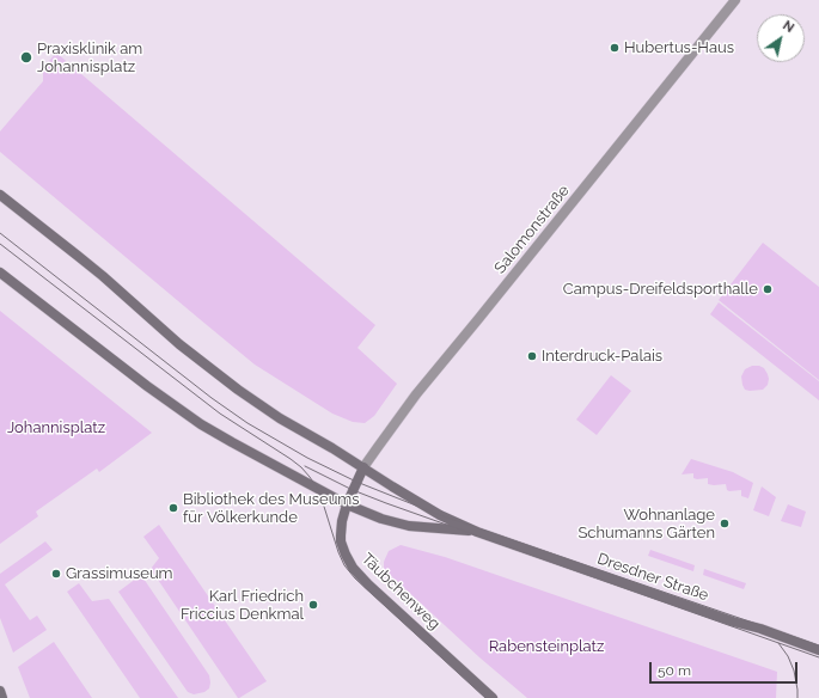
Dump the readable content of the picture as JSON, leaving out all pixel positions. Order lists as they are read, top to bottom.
{
  "streets": {
    "main road": ["Salomonstraße", "Dresdner Straße", "Täubchenweg"]
  },
  "crossings": [
    ["Salomonstraße", "Dresdner Straße"],
    ["Salomonstraße", "Täubchenweg"],
    ["Dresdner Straße", "Täubchenweg"]
  ],
  "parks": ["Johannisplatz", "Rabensteinplatz"],
  "places": [
    "Hubertus-Haus",
    "Praxisklinik am Johannisplatz",
    "Campus-Dreifeldsporthalle",
    "Interdruck-Palais",
    "Bibliothek des Museums für Völkerkunde",
    "Wohnanlage Schumanns Gärten",
    "Grassimuseum",
    "Karl Friedrich Friccius Denkmal"
  ],
  "scale_bar": "50 m",
  "north": "top right"
}
